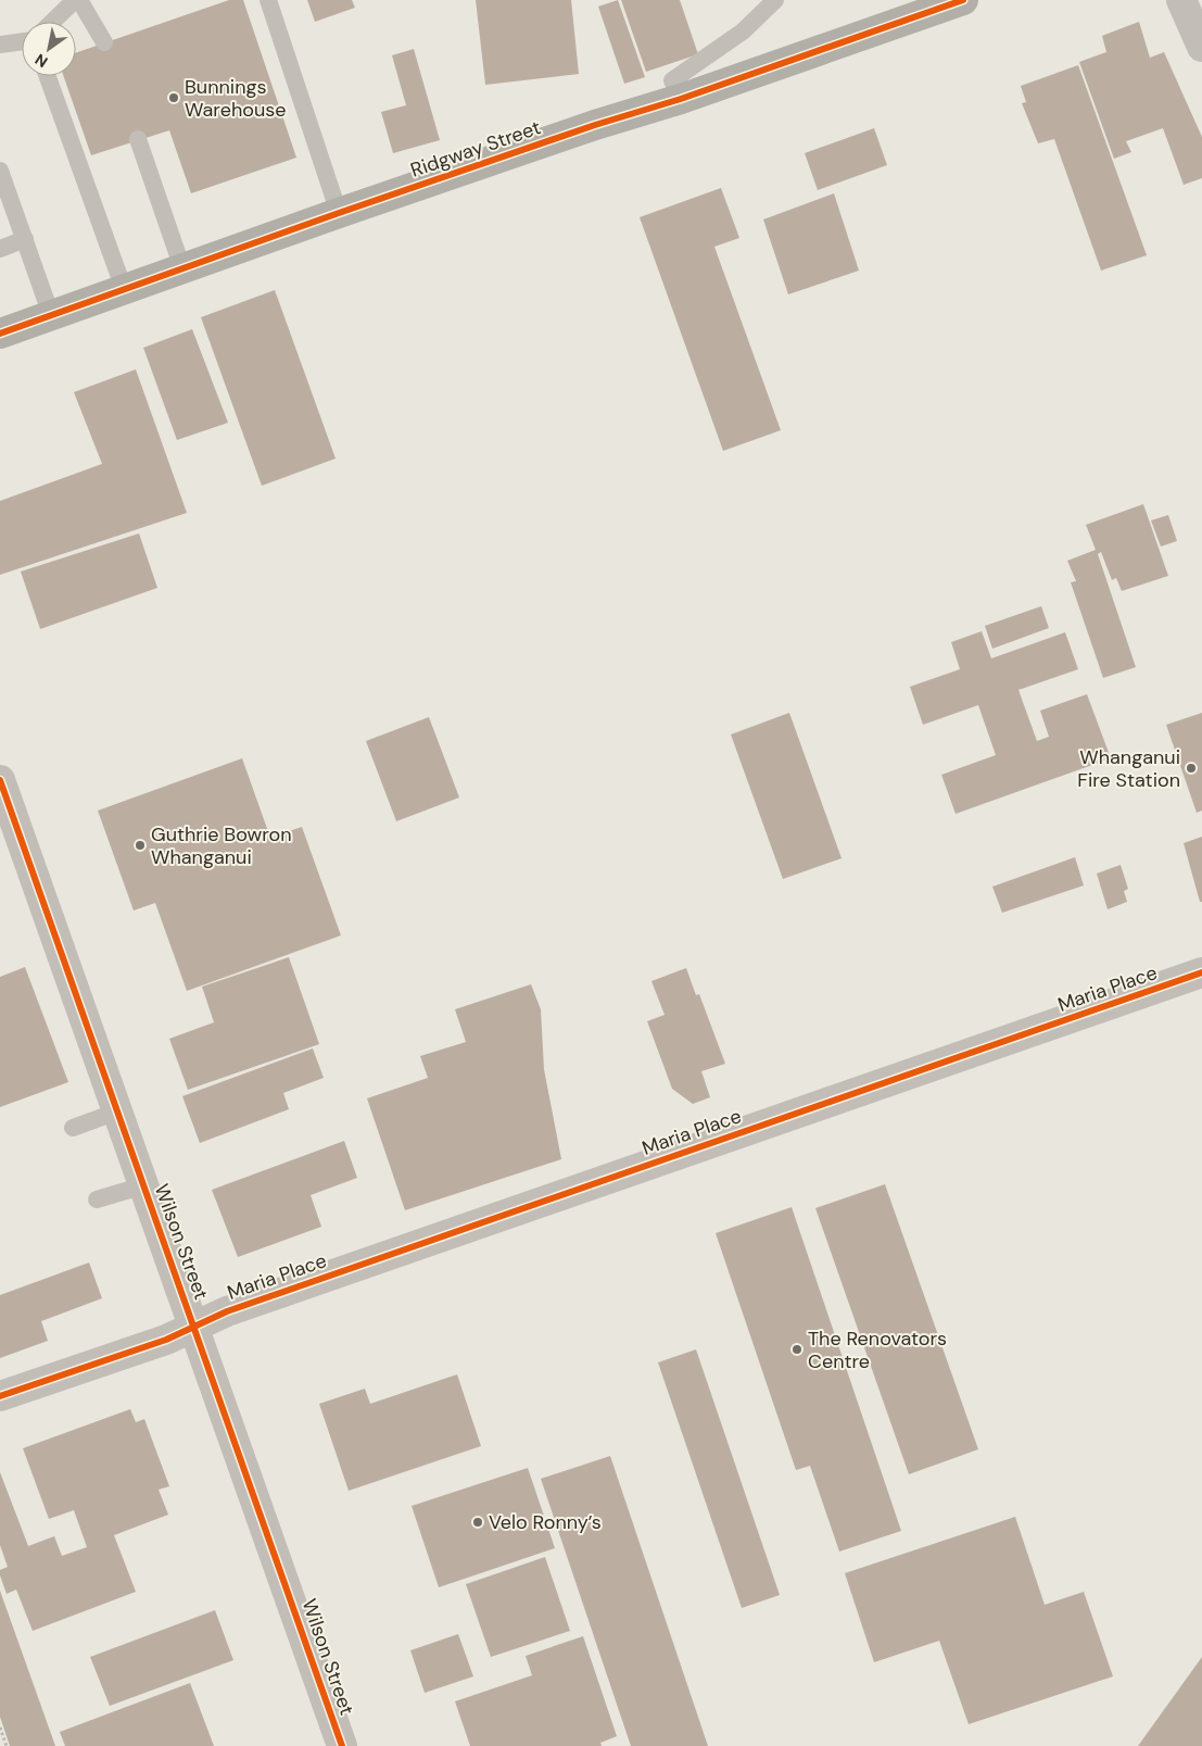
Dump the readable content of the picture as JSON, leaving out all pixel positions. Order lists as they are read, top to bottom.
{
  "streets": {
    "street": ["Ridgway Street", "Maria Place", "Wilson Street"]
  },
  "crossings": [
    ["Maria Place", "Wilson Street"]
  ],
  "places": [
    "Bunnings Warehouse",
    "Whanganui Fire Station",
    "Guthrie Bowron Whanganui",
    "The Renovators Centre",
    "Velo Ronny’s"
  ],
  "north": "bottom left"
}
